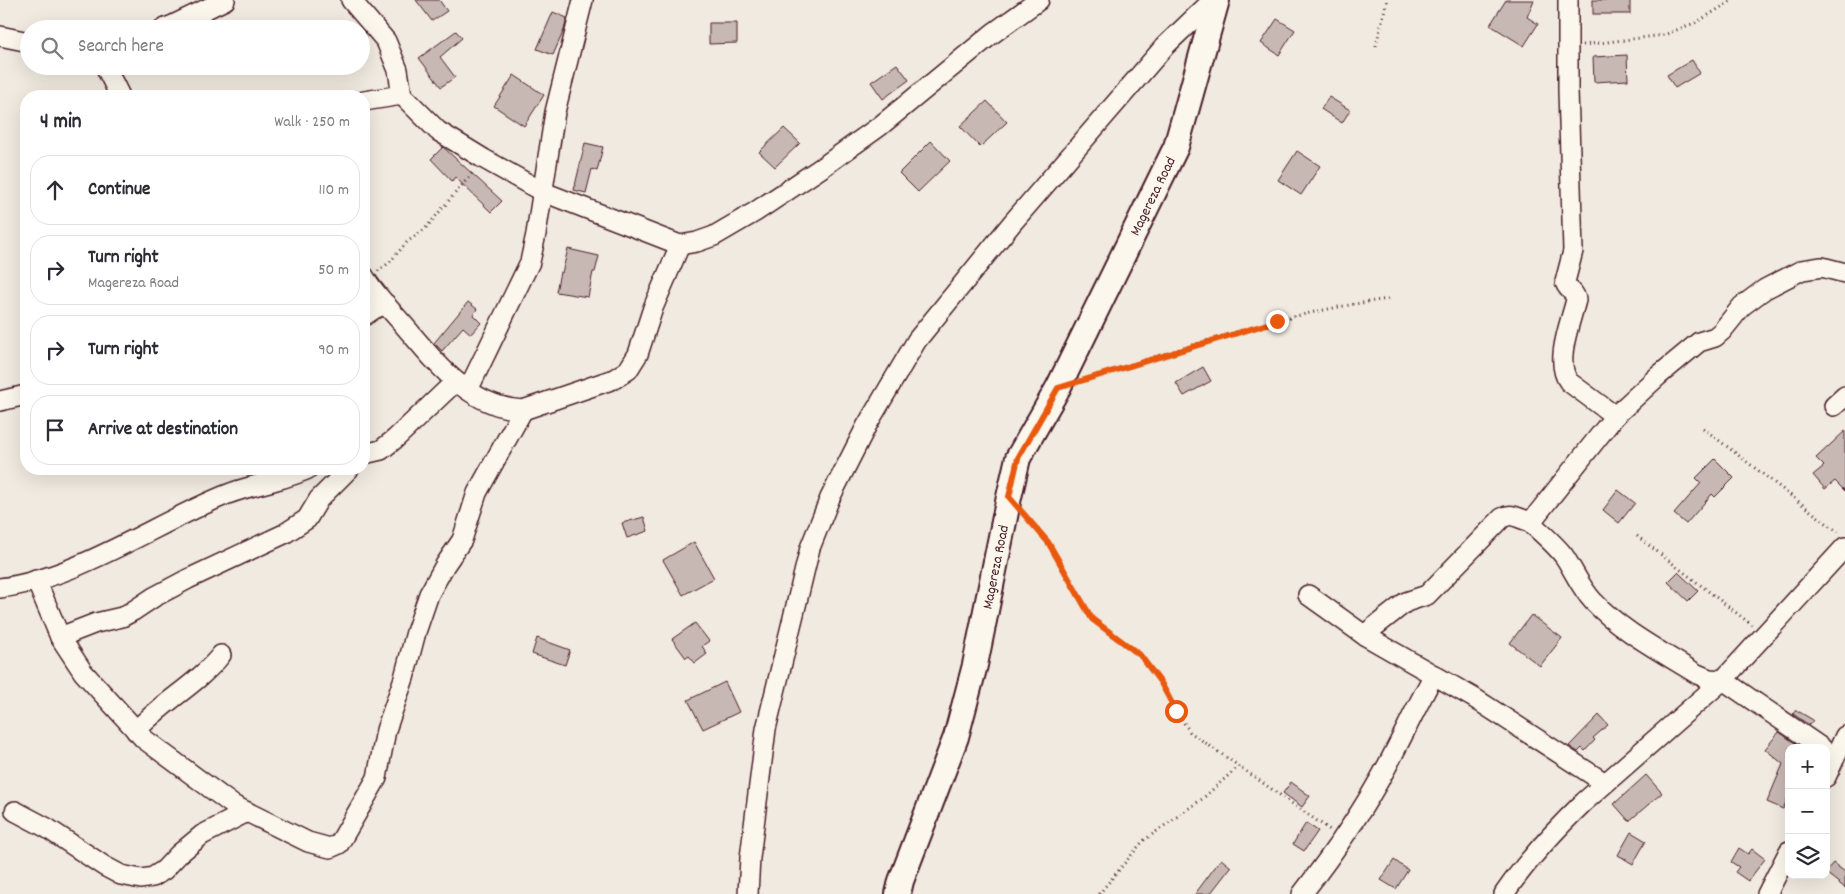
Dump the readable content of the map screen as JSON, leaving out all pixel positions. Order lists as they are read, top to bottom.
{
  "streets": {
    "street": ["Magereza Road"]
  },
  "page": {
    "search": "Search here",
    "heading": ["4 min", "Walk · 250 m"],
    "list": [
      ["Continue", "110 m"],
      ["Turn right", "Magereza Road", "50 m"],
      ["Turn right", "90 m"],
      "Arrive at destination"
    ],
    "map_buttons": ["+", "−"]
  }
}
